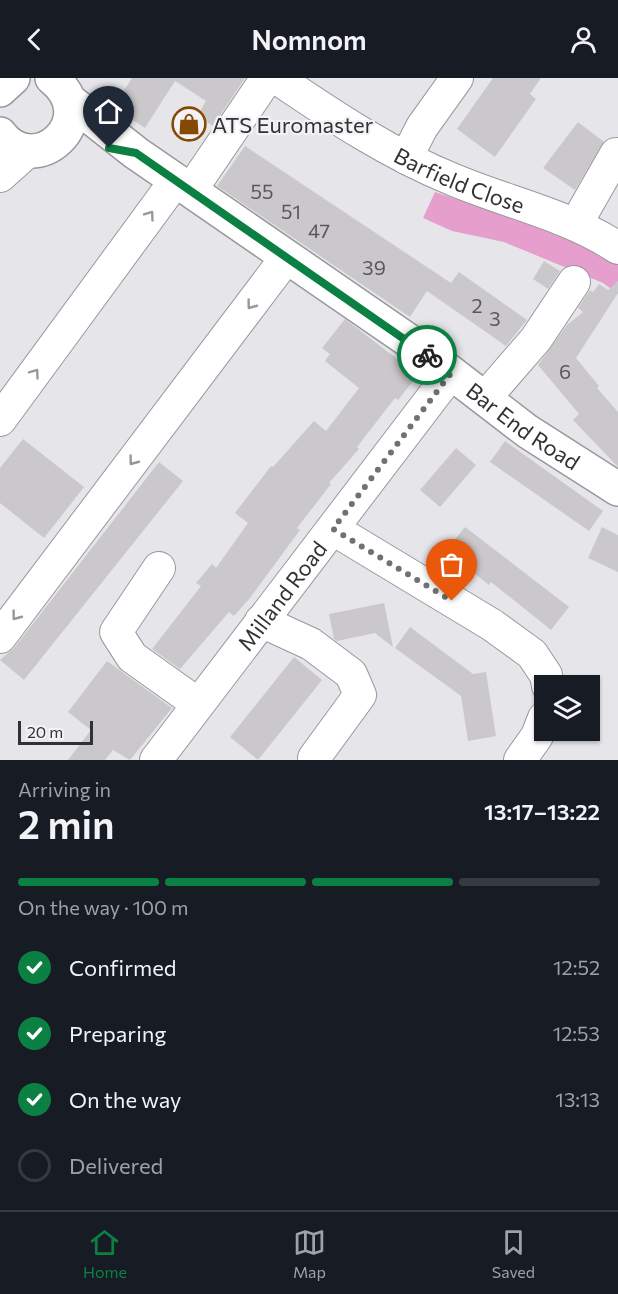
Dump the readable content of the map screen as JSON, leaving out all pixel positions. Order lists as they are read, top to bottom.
{
  "streets": {
    "main road": ["Bar End Road"],
    "street": ["Barfield Close", "Milland Road"]
  },
  "crossings": [
    ["Bar End Road", "Milland Road"]
  ],
  "places": {
    "shop": ["ATS Euromaster"]
  },
  "house_numbers": [
    "55",
    "51",
    "47",
    "39",
    "2",
    "3",
    "6"
  ],
  "scale_bar": "20 m",
  "page": {
    "header": "Nomnom",
    "scale": "20 m",
    "heading": ["2 min", "Arriving in", "13:17–13:22"],
    "bar": "On the way · 100 m",
    "list": [
      ["Confirmed", "12:52"],
      ["Preparing", "12:53"],
      ["On the way", "13:13"],
      "Delivered"
    ],
    "tabs": ["Home", "Map", "Saved"]
  }
}
